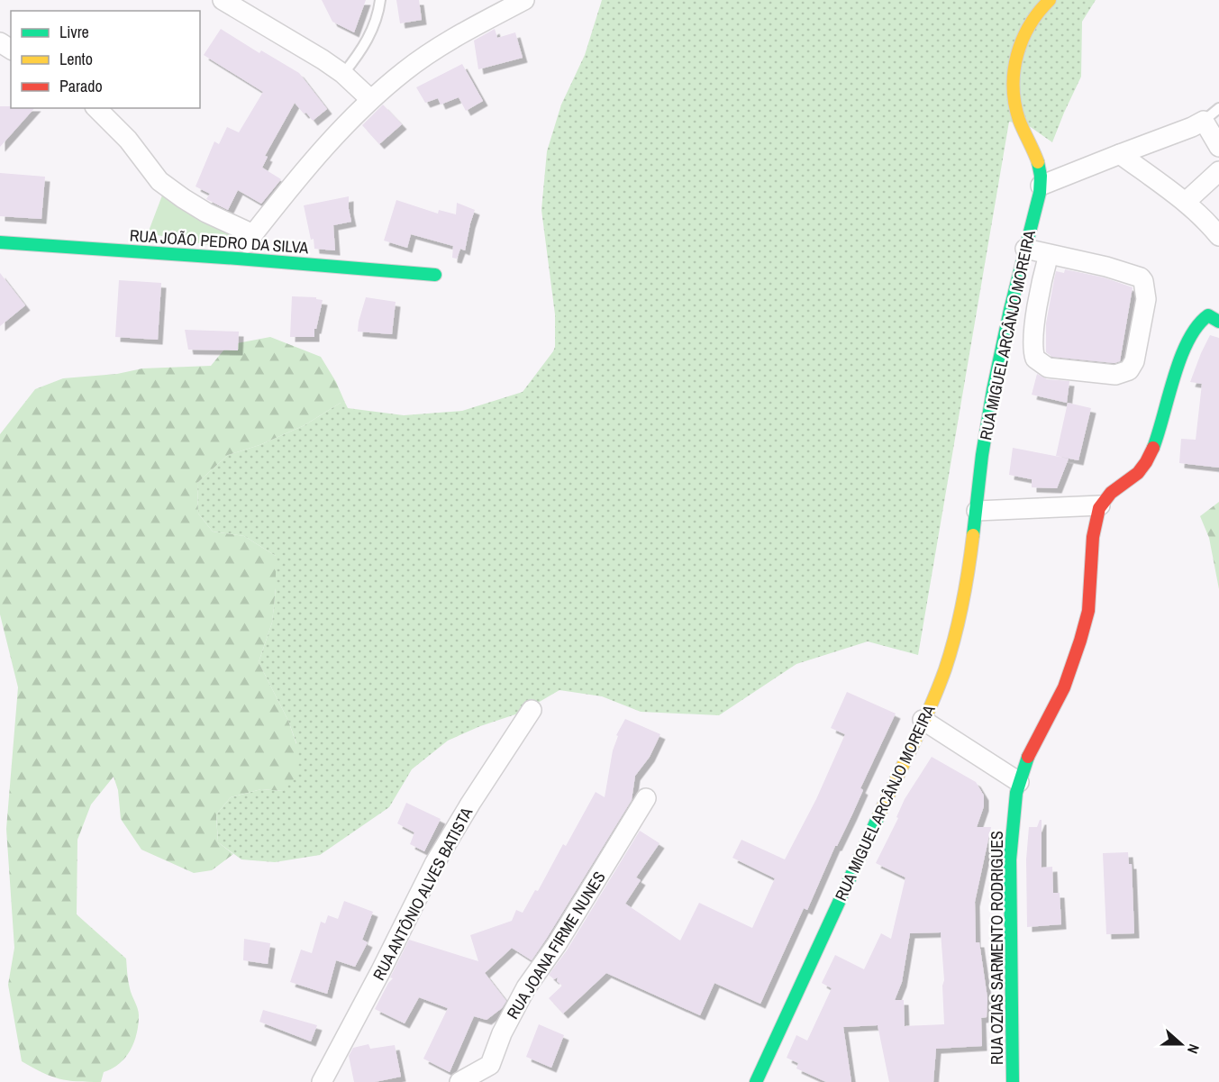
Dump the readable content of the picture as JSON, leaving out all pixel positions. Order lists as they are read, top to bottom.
{
  "streets": {
    "street": [
      "RUA JOÃO PEDRO DA SILVA",
      "RUA MIGUEL ARCÂNJO MOREIRA",
      "RUA ANTÔNIO ALVES BATISTA",
      "RUA JOANA FIRME NUNES",
      "RUA OZIAS SARMENTO RODRIGUES"
    ]
  },
  "legend": ["Livre", "Lento", "Parado"],
  "north": "right"
}
